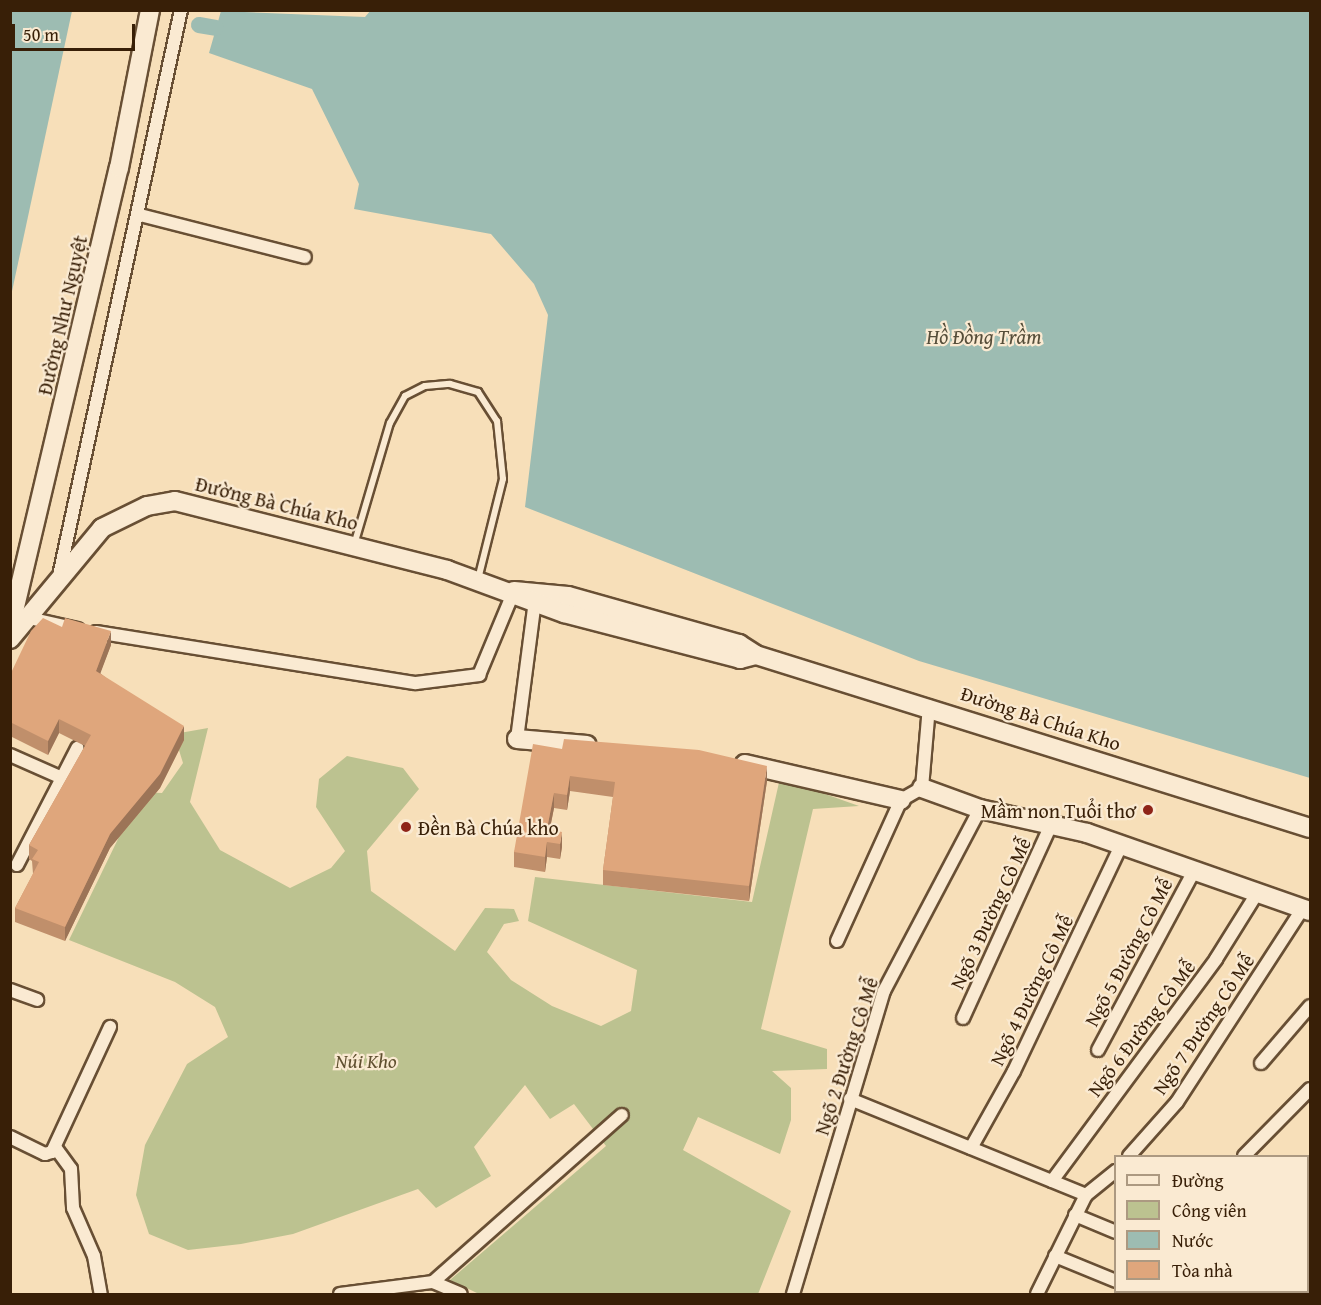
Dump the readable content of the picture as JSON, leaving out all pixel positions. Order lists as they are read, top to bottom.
{
  "streets": {
    "street": [
      "Đường Như Nguyệt",
      "Đường Bà Chúa Kho",
      "Ngõ 3 Đường Cô Mễ",
      "Ngõ 5 Đường Cô Mễ",
      "Ngõ 4 Đường Cô Mễ",
      "Ngõ 7 Đường Cô Mễ",
      "Ngõ 6 Đường Cô Mễ",
      "Ngõ 2 Đường Cô Mễ"
    ]
  },
  "water": ["Hồ Đồng Trầm"],
  "parks": ["Núi Kho"],
  "places": ["Mầm non Tuổi thơ", "Đền Bà Chúa kho"],
  "legend": [
    "Đường",
    "Công viên",
    "Nước",
    "Tòa nhà"
  ],
  "scale_bar": "50 m"
}
